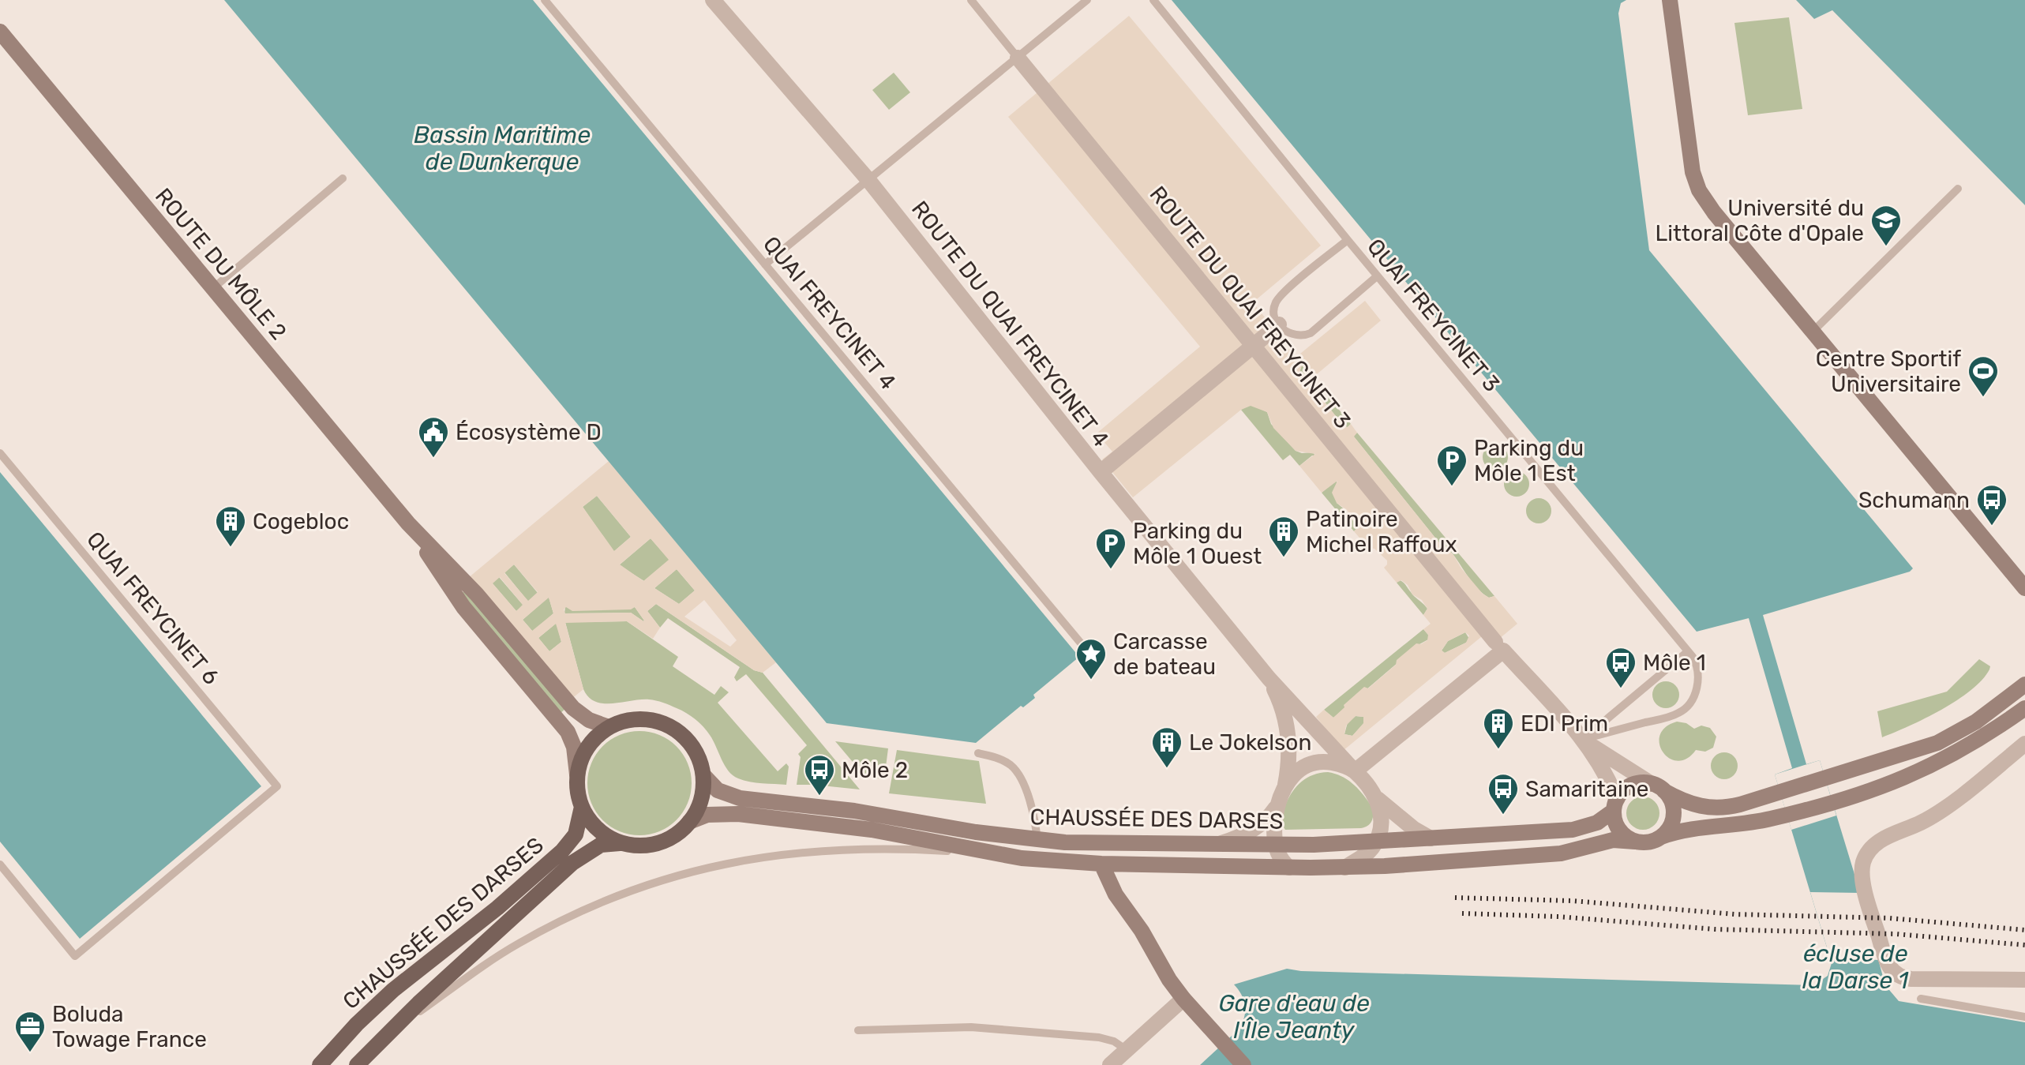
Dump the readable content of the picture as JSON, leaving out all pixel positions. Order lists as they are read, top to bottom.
{
  "streets": {
    "main road": ["ROUTE DU MÔLE 2", "CHAUSSÉE DES DARSES"],
    "street": ["ROUTE DU QUAI FREYCINET 3", "ROUTE DU QUAI FREYCINET 4"],
    "lane": ["QUAI FREYCINET 4", "QUAI FREYCINET 3", "QUAI FREYCINET 6"]
  },
  "crossings": [
    ["ROUTE DU MÔLE 2", "CHAUSSÉE DES DARSES"],
    ["ROUTE DU QUAI FREYCINET 3", "CHAUSSÉE DES DARSES"]
  ],
  "water": ["Bassin Maritime de Dunkerque", "écluse de la Darse 1", "Gare d'eau de l'Île Jeanty"],
  "places": {
    "school or university": ["Université du Littoral Côte d'Opale"],
    "sports": ["Centre Sportif Universitaire"],
    "public building": ["Écosystème D"],
    "parking": ["Parking du Môle 1 Est", "Parking du Môle 1 Ouest"],
    "bus stop": [
      "Schumann",
      "Môle 1",
      "Môle 2",
      "Samaritaine"
    ],
    "building": [
      "Cogebloc",
      "Patinoire Michel Raffoux",
      "EDI Prim",
      "Le Jokelson"
    ],
    "place": ["Carcasse de bateau"],
    "office": ["Boluda Towage France"]
  }
}
